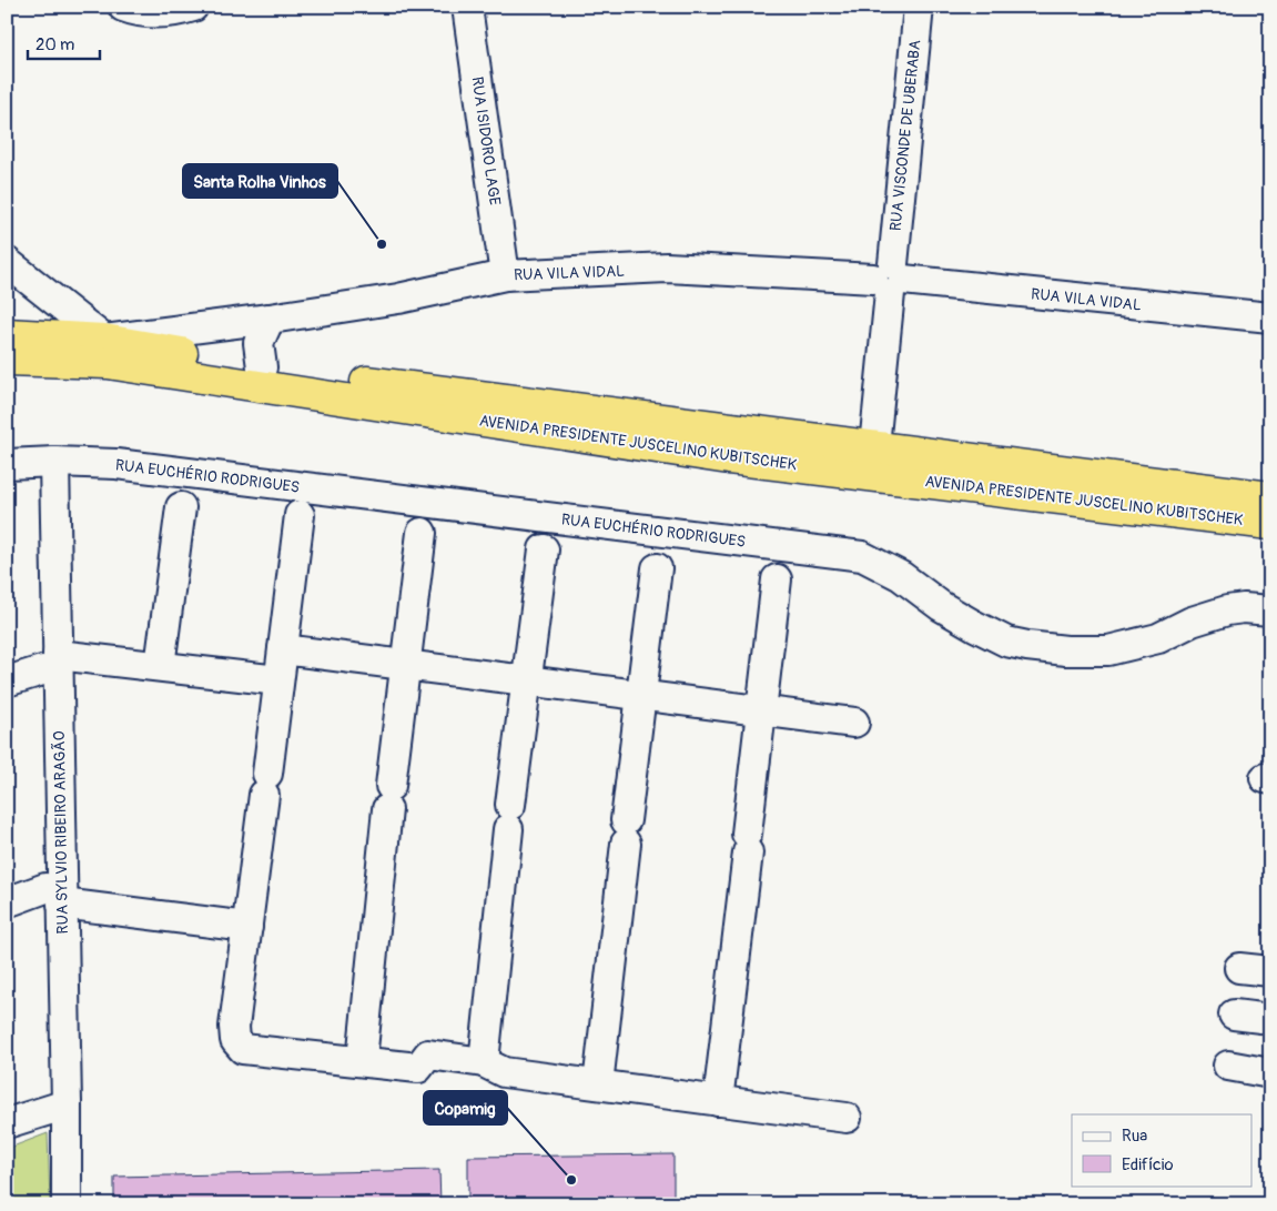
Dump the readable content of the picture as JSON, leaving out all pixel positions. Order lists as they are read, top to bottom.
{
  "streets": {
    "highway": ["AVENIDA PRESIDENTE JUSCELINO KUBITSCHEK"],
    "street": [
      "RUA VISCONDE DE UBERABA",
      "RUA ISIDORO LAGE",
      "RUA VILA VIDAL",
      "RUA EUCHÉRIO RODRIGUES",
      "RUA SYLVIO RIBEIRO ARAGÃO"
    ]
  },
  "crossings": [
    ["RUA VISCONDE DE UBERABA", "RUA VILA VIDAL"],
    ["RUA VISCONDE DE UBERABA", "AVENIDA PRESIDENTE JUSCELINO KUBITSCHEK"],
    ["RUA ISIDORO LAGE", "RUA VILA VIDAL"],
    ["RUA VILA VIDAL", "AVENIDA PRESIDENTE JUSCELINO KUBITSCHEK"],
    ["RUA EUCHÉRIO RODRIGUES", "RUA SYLVIO RIBEIRO ARAGÃO"]
  ],
  "places": ["Santa Rolha Vinhos", "Copamig"],
  "legend": ["Rua", "Edifício"],
  "scale_bar": "20 m"
}
